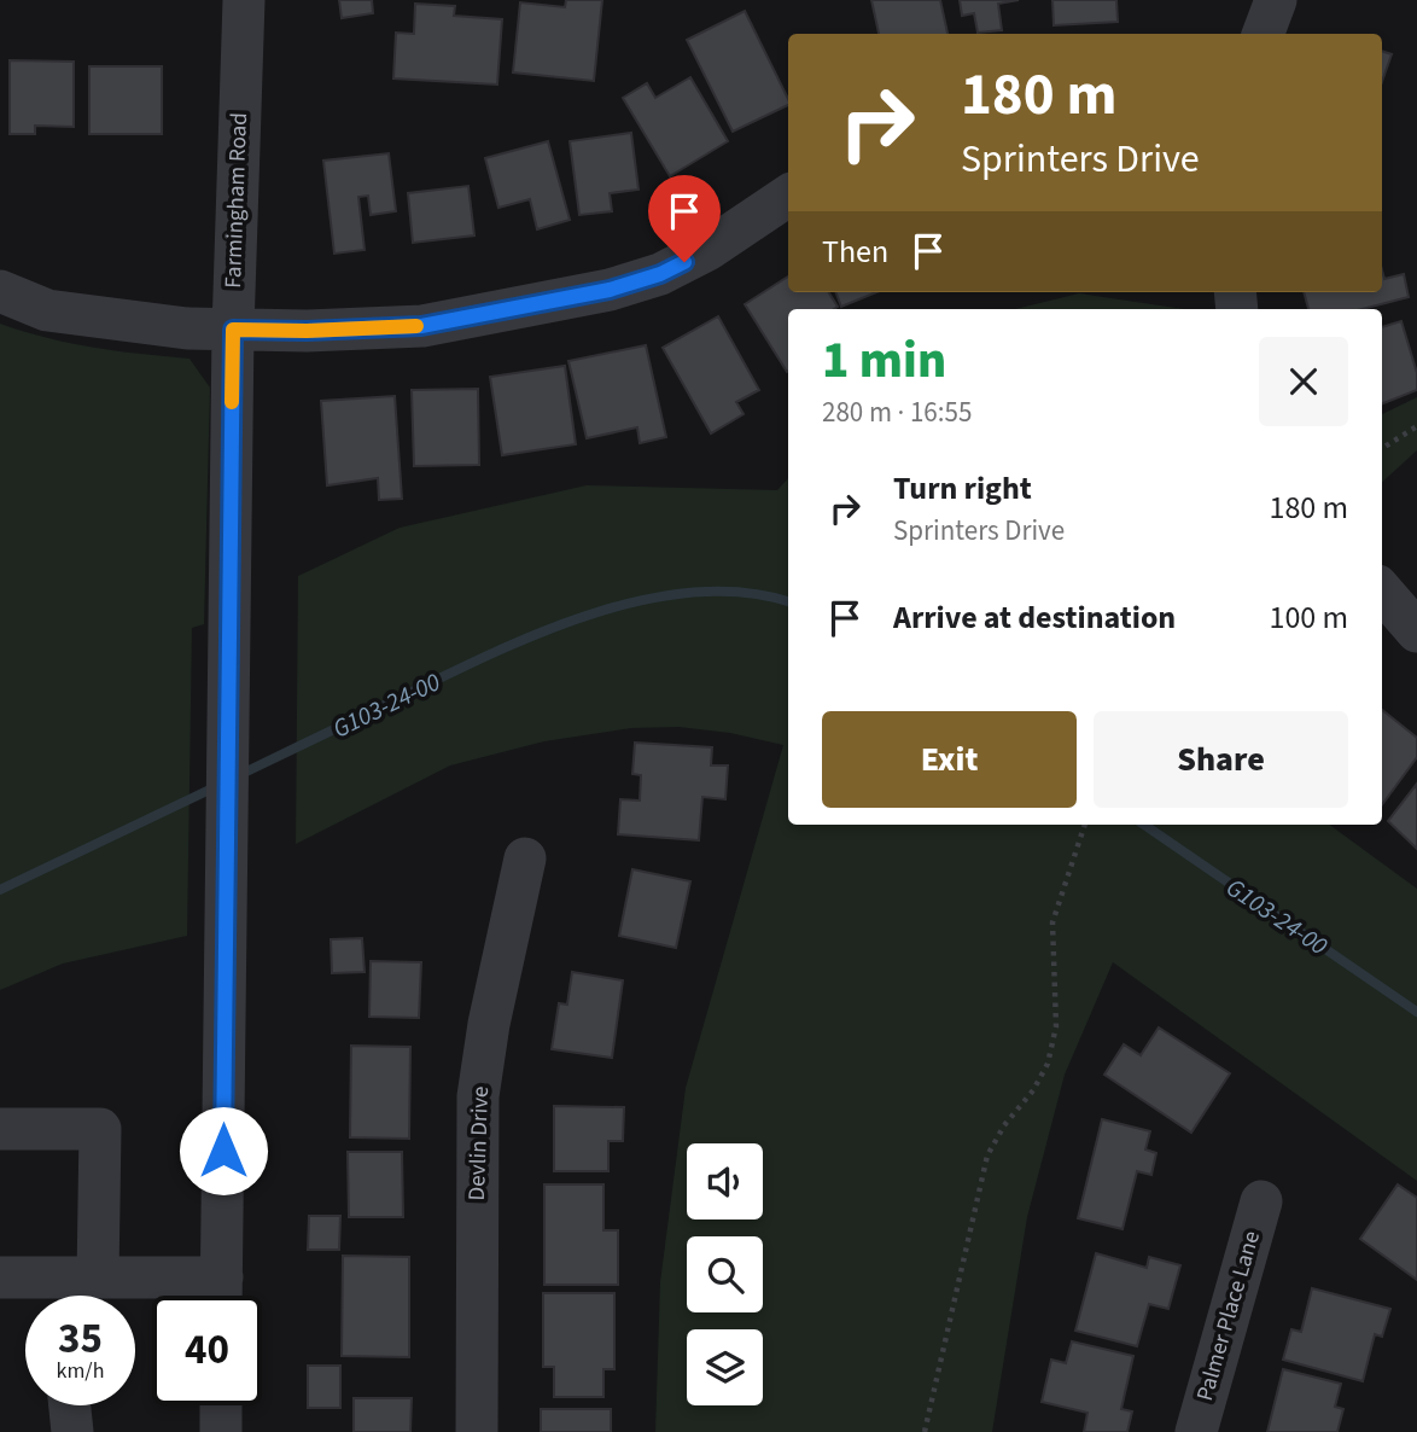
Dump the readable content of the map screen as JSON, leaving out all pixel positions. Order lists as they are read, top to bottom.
{
  "streets": {
    "street": ["Farmingham Road", "Devlin Drive", "Palmer Place Lane"]
  },
  "water": ["G103-24-00"],
  "page": {
    "turn": ["180 m", "Sprinters Drive"],
    "then": "Then",
    "heading": ["1 min", "280 m · 16:55"],
    "list": [
      {
        "name": "Turn right",
        "note": "Sprinters Drive",
        "value": "180 m"
      },
      {
        "name": "Arrive at destination",
        "value": "100 m"
      }
    ],
    "buttons": ["Exit", "Share"],
    "speed": "35 km/h",
    "limit": "40"
  }
}
